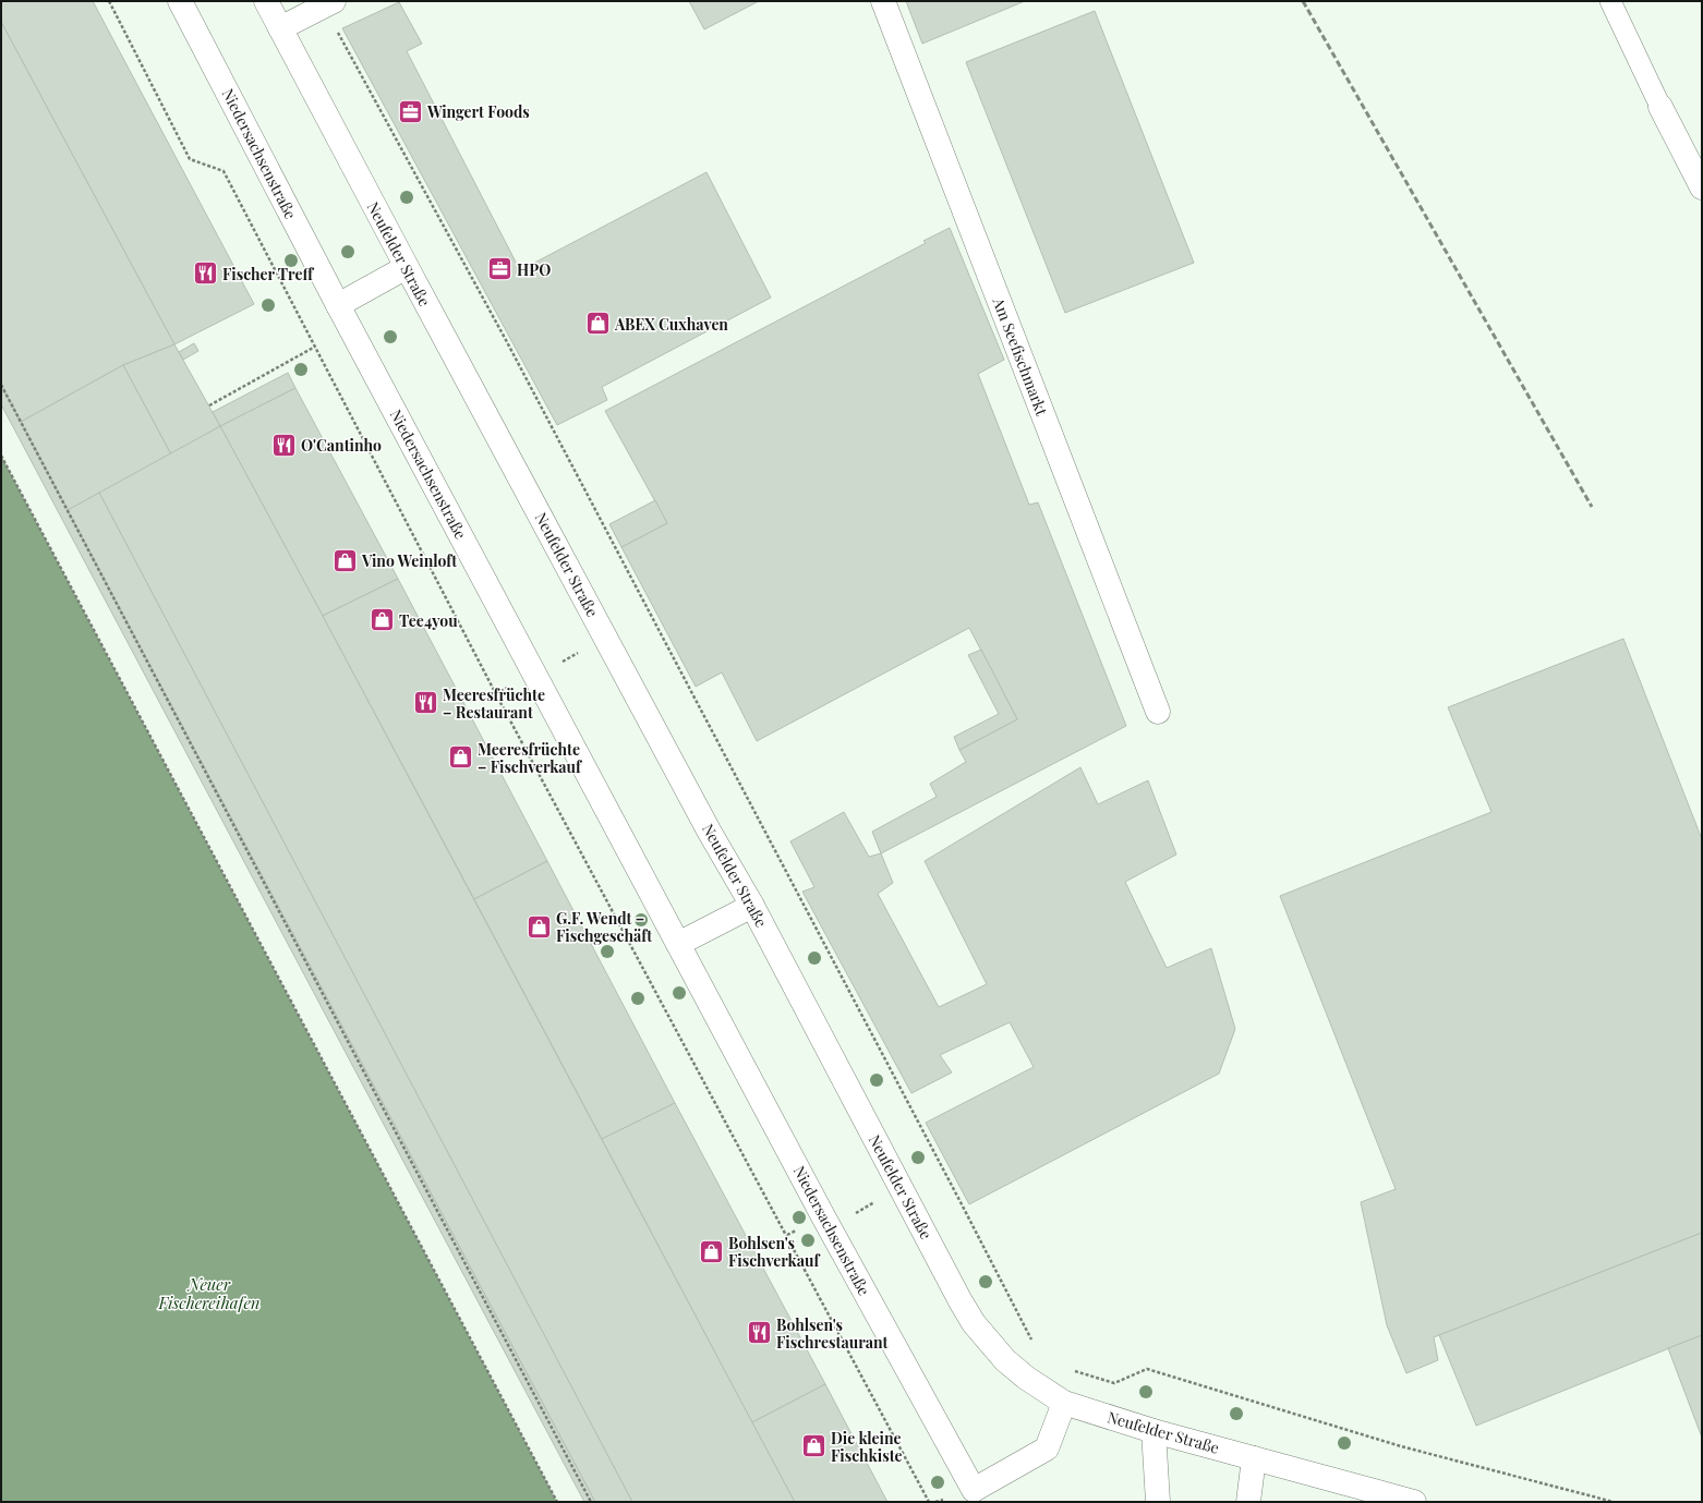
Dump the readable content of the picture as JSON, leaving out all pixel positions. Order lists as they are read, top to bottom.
{
  "streets": {
    "street": ["Niedersachsenstraße", "Neufelder Straße", "Am Seefischmarkt"]
  },
  "crossings": [
    ["Niedersachsenstraße", "Neufelder Straße"]
  ],
  "water": ["Neuer Fischereihafen"],
  "places": {
    "office": ["Wingert Foods", "HPO"],
    "restaurant": [
      "Fischer Treff",
      "O'Cantinho",
      "Meeresfrüchte – Restaurant",
      "Bohlsen's Fischrestaurant"
    ],
    "shop": [
      "ABEX Cuxhaven",
      "Vino Weinloft",
      "Tee4you",
      "Meeresfrüchte – Fischverkauf",
      "G.F. Wendt – Fischgeschäft",
      "Bohlsen's Fischverkauf",
      "Die kleine Fischkiste"
    ]
  }
}
